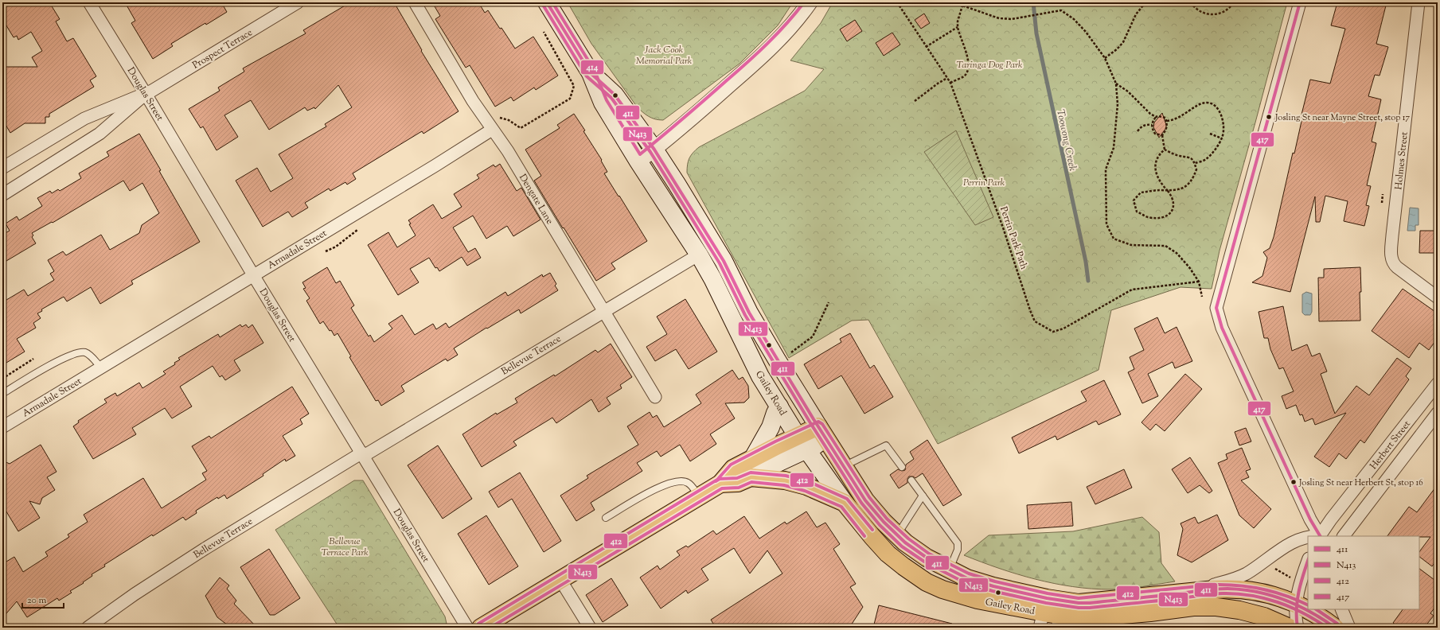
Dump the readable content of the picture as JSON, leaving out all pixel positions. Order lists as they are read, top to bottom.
{
  "streets": {
    "main road": ["Gailey Road"],
    "street": [
      "Prospect Terrace",
      "Douglas Street",
      "Holmes Street",
      "Dengate Lane",
      "Armadale Street",
      "Bellevue Terrace",
      "Herbert Street"
    ],
    "path": ["Perrin Park Path"]
  },
  "crossings": [
    ["Prospect Terrace", "Douglas Street"],
    ["Douglas Street", "Armadale Street"],
    ["Douglas Street", "Bellevue Terrace"],
    ["Dengate Lane", "Armadale Street"],
    ["Dengate Lane", "Bellevue Terrace"],
    ["Bellevue Terrace", "Gailey Road"]
  ],
  "water": ["Toowong Creek"],
  "parks": [
    "Jack Cook Memorial Park",
    "Taringa Dog Park",
    "Perrin Park",
    "Bellevue Terrace Park"
  ],
  "places": ["Josling St near Mayne Street, stop 17", "Josling St near Herbert St, stop 16"],
  "lines": [
    "transit line 411",
    "transit line 417",
    "transit line 414",
    "transit line N413",
    "transit line 412"
  ],
  "legend": [
    "411",
    "N413",
    "412",
    "417"
  ],
  "scale_bar": "20 m"
}
